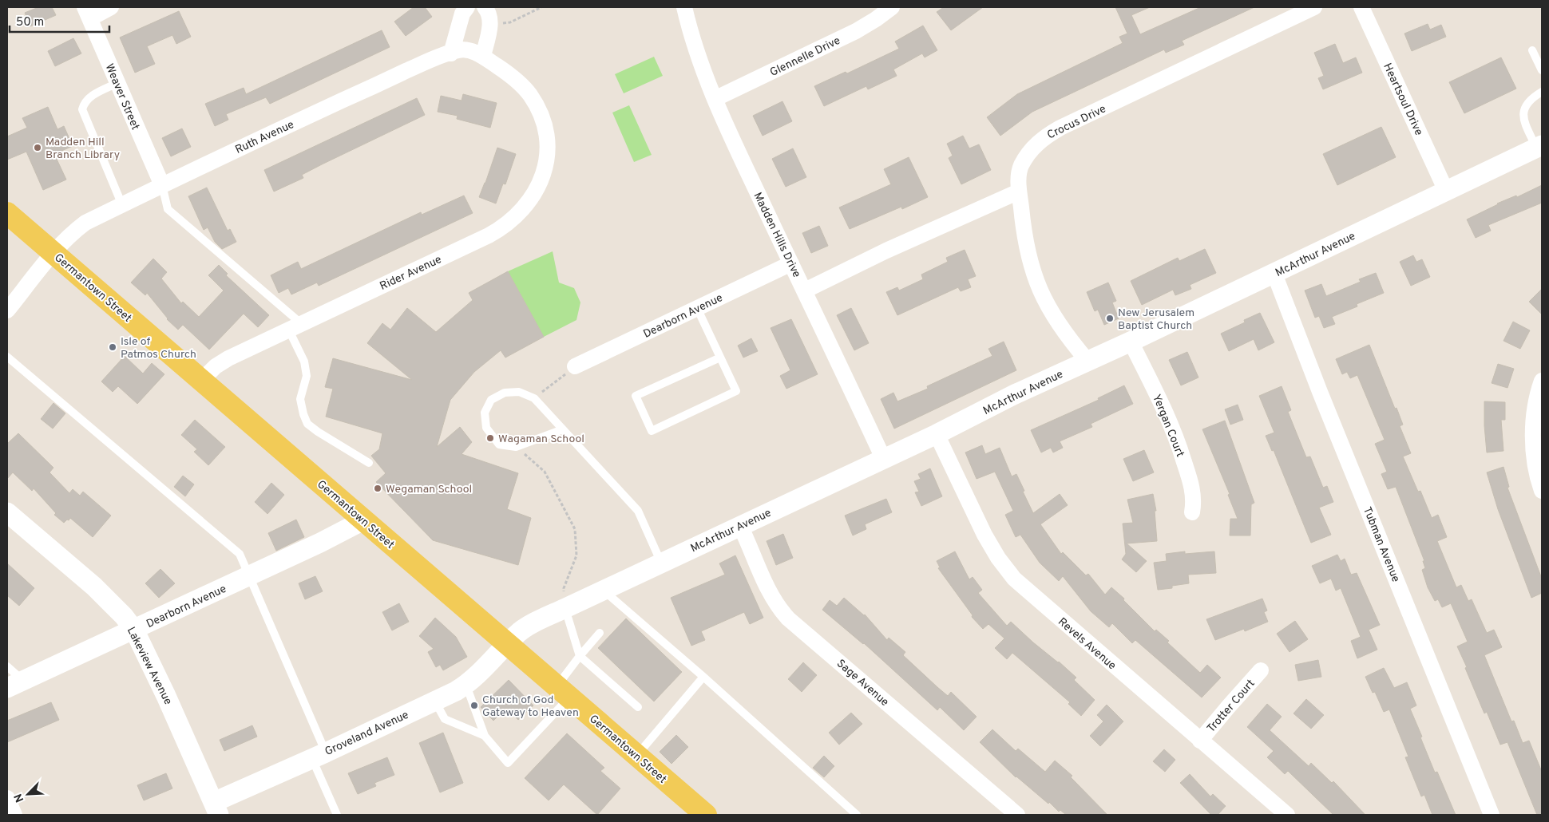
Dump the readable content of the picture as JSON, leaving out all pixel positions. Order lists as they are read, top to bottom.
{
  "streets": {
    "main road": ["Germantown Street"],
    "street": [
      "Glennelle Drive",
      "Weaver Street",
      "Heartsoul Drive",
      "Crocus Drive",
      "Ruth Avenue",
      "Madden Hills Drive",
      "McArthur Avenue",
      "Rider Avenue",
      "Dearborn Avenue",
      "Yergan Court",
      "Tubman Avenue",
      "Revels Avenue",
      "Lakeview Avenue",
      "Sage Avenue",
      "Trotter Court",
      "Groveland Avenue"
    ]
  },
  "crossings": [
    ["Glennelle Drive", "Madden Hills Drive"],
    ["Weaver Street", "Ruth Avenue"],
    ["Heartsoul Drive", "McArthur Avenue"],
    ["Crocus Drive", "McArthur Avenue"],
    ["Ruth Avenue", "Rider Avenue"],
    ["Ruth Avenue", "Germantown Street"],
    ["Madden Hills Drive", "McArthur Avenue"],
    ["Madden Hills Drive", "Dearborn Avenue"],
    ["McArthur Avenue", "Germantown Street"],
    ["McArthur Avenue", "Yergan Court"],
    ["McArthur Avenue", "Tubman Avenue"],
    ["McArthur Avenue", "Revels Avenue"],
    ["McArthur Avenue", "Sage Avenue"],
    ["McArthur Avenue", "Groveland Avenue"],
    ["Rider Avenue", "Germantown Street"],
    ["Germantown Street", "Dearborn Avenue"],
    ["Germantown Street", "Groveland Avenue"],
    ["Dearborn Avenue", "Lakeview Avenue"],
    ["Revels Avenue", "Trotter Court"],
    ["Lakeview Avenue", "Groveland Avenue"]
  ],
  "places": [
    "Madden Hill Branch Library",
    "New Jerusalem Baptist Church",
    "Isle of Patmos Church",
    "Wagaman School",
    "Wegaman School",
    "Church of God Gateway to Heaven"
  ],
  "scale_bar": "50 m",
  "north": "bottom left"
}
